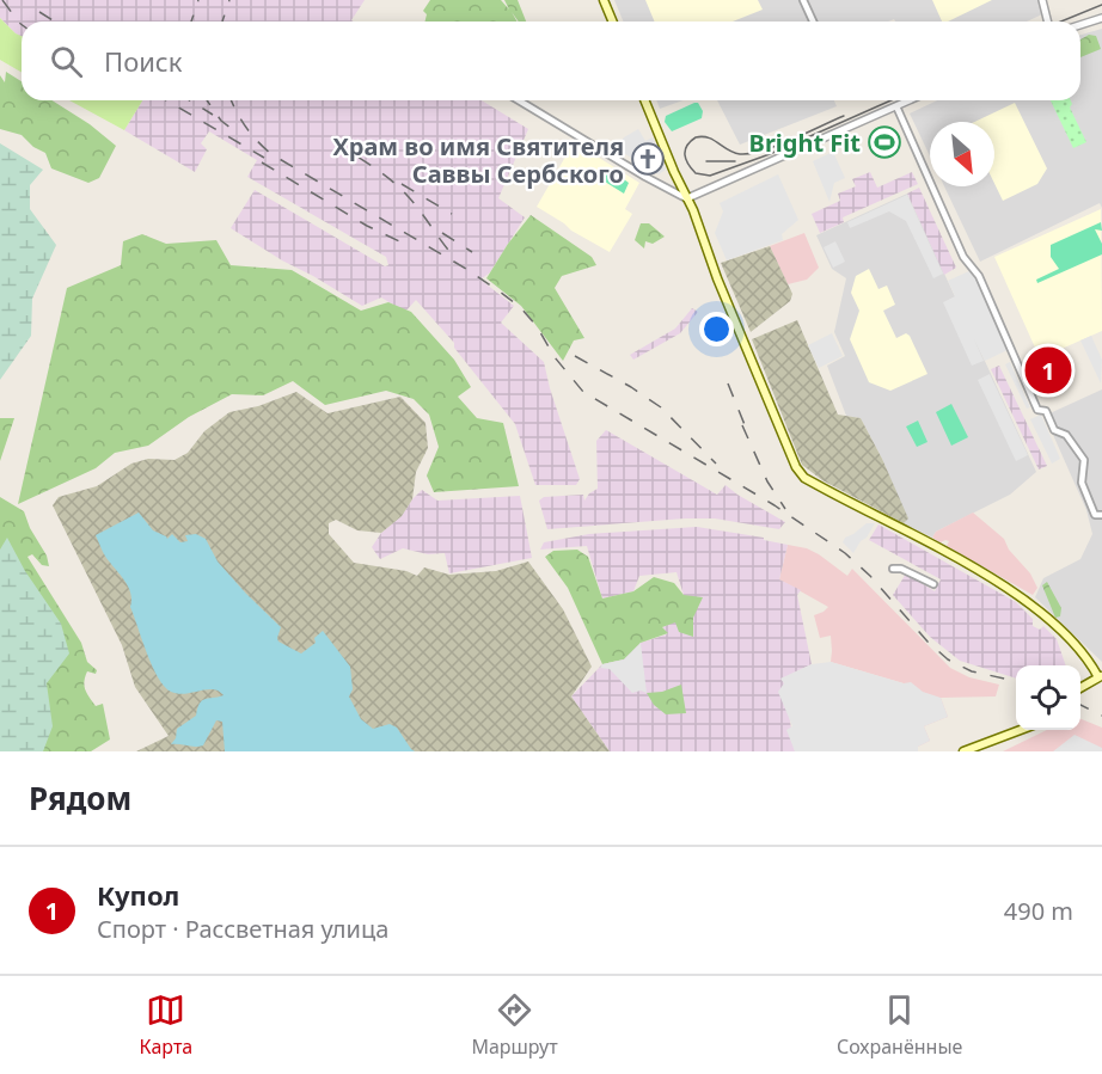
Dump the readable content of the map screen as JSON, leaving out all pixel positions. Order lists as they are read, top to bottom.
{
  "places": {
    "sports": ["Bright Fit"],
    "church": ["Храм во имя Святителя Саввы Сербского"]
  },
  "north": "bottom right",
  "page": {
    "search": "Поиск",
    "pins": "1",
    "heading": "Рядом",
    "list": [
      {
        "mark": "1",
        "name": "Купол",
        "note": "Спорт · Рассветная улица",
        "value": "490 m"
      }
    ],
    "nav": ["Карта", "Маршрут", "Сохранённые"]
  }
}
